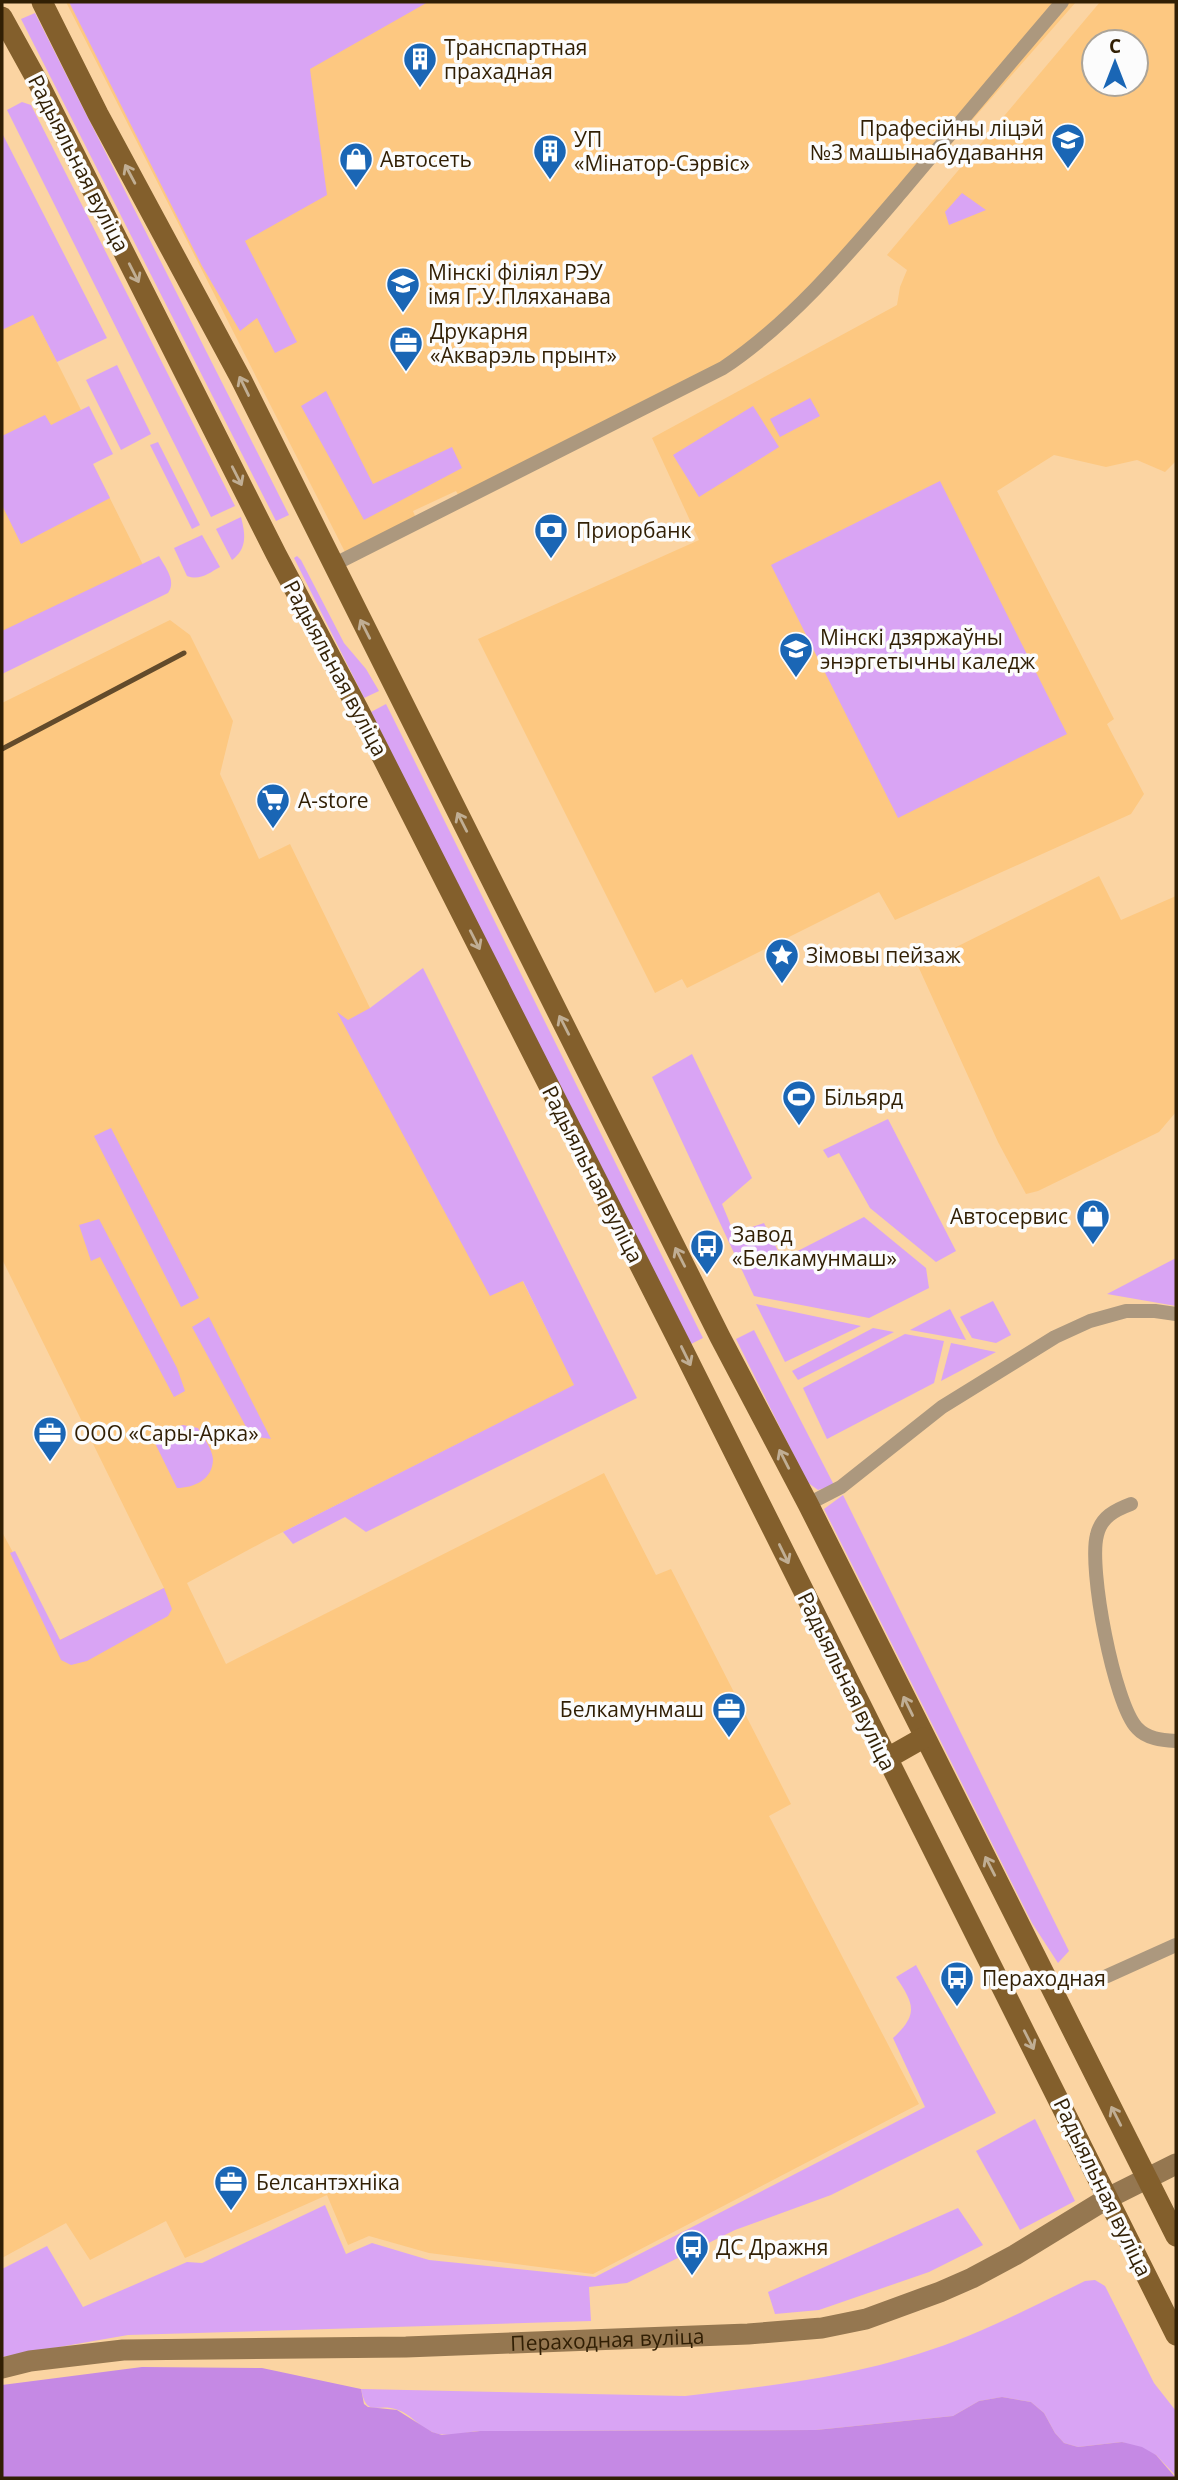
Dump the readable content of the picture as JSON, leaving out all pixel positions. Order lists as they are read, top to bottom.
{
  "streets": {
    "main road": ["Радыяльная вуліца"],
    "street": ["Пераходная вуліца"]
  },
  "crossings": [
    ["Радыяльная вуліца", "Пераходная вуліца"]
  ],
  "places": {
    "building": ["Транспартная прахадная", "УП «Мінатор-Сэрвіс»"],
    "school or university": ["Прафесійны ліцэй №3 машынабудавання", "Мінскі філіял РЭУ імя Г.У.Пляханава", "Мінскі дзяржаўны энэргетычны каледж"],
    "shop": ["Автосеть", "Автосервис"],
    "office": [
      "Друкарня «Акварэль прынт»",
      "ООО «Сары-Арка»",
      "Белкамунмаш",
      "Белсантэхніка"
    ],
    "bank": ["Приорбанк"],
    "supermarket": ["А-store"],
    "place": ["Зімовы пейзаж"],
    "sports": ["Більярд"],
    "bus stop": ["Завод «Белкамунмаш»", "Пераходная", "ДС Дражня"]
  },
  "north": "top"
}
